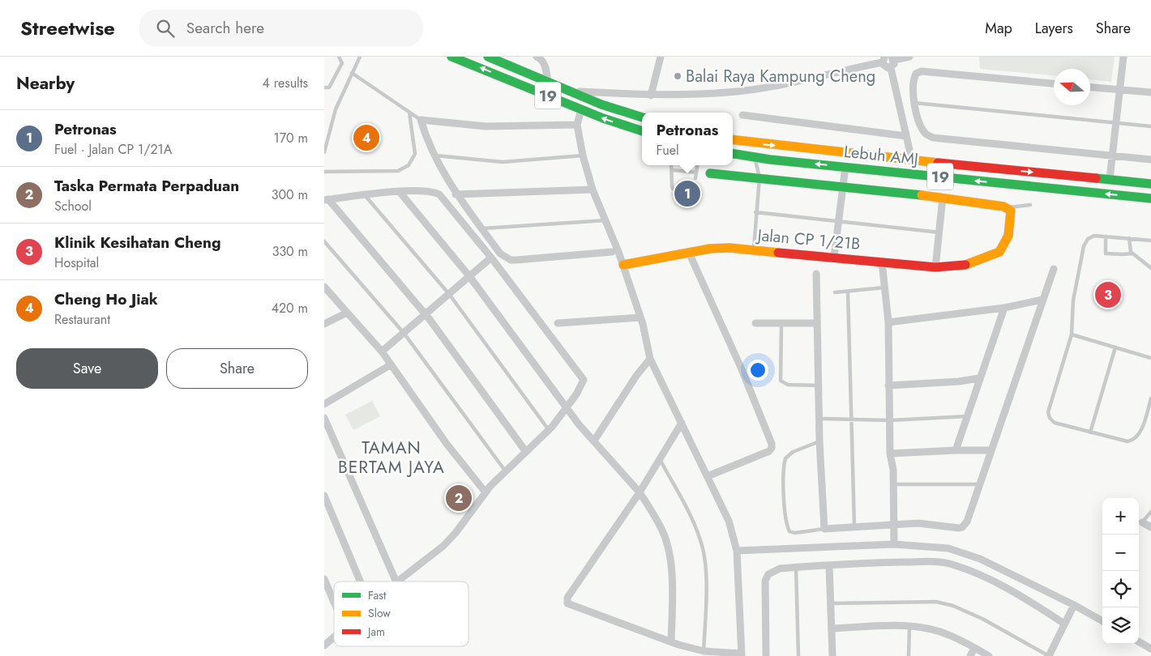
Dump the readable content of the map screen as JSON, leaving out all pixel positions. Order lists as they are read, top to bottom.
{
  "streets": {
    "main road": ["19", "Lebuh AMJ", "Jalan CP 1/21B"]
  },
  "districts": ["TAMAN BERTAM JAYA"],
  "places": ["Balai Raya Kampung Cheng"],
  "legend": ["Fast", "Slow", "Jam"],
  "north": "left",
  "page": {
    "header": "Streetwise",
    "search": "Search here",
    "nav": ["Map", "Layers", "Share"],
    "heading": ["Nearby", "4 results"],
    "list": [
      {
        "mark": "1",
        "name": "Petronas",
        "note": "Fuel · Jalan CP 1/21A",
        "value": "170 m"
      },
      {
        "mark": "2",
        "name": "Taska Permata Perpaduan",
        "note": "School",
        "value": "300 m"
      },
      {
        "mark": "3",
        "name": "Klinik Kesihatan Cheng",
        "note": "Hospital",
        "value": "330 m"
      },
      {
        "mark": "4",
        "name": "Cheng Ho Jiak",
        "note": "Restaurant",
        "value": "420 m"
      }
    ],
    "popup": ["Petronas", "Fuel"],
    "pins": [
      "4",
      "1",
      "3",
      "2"
    ],
    "buttons": ["Save", "Share"],
    "map_buttons": ["+", "−"]
  }
}
